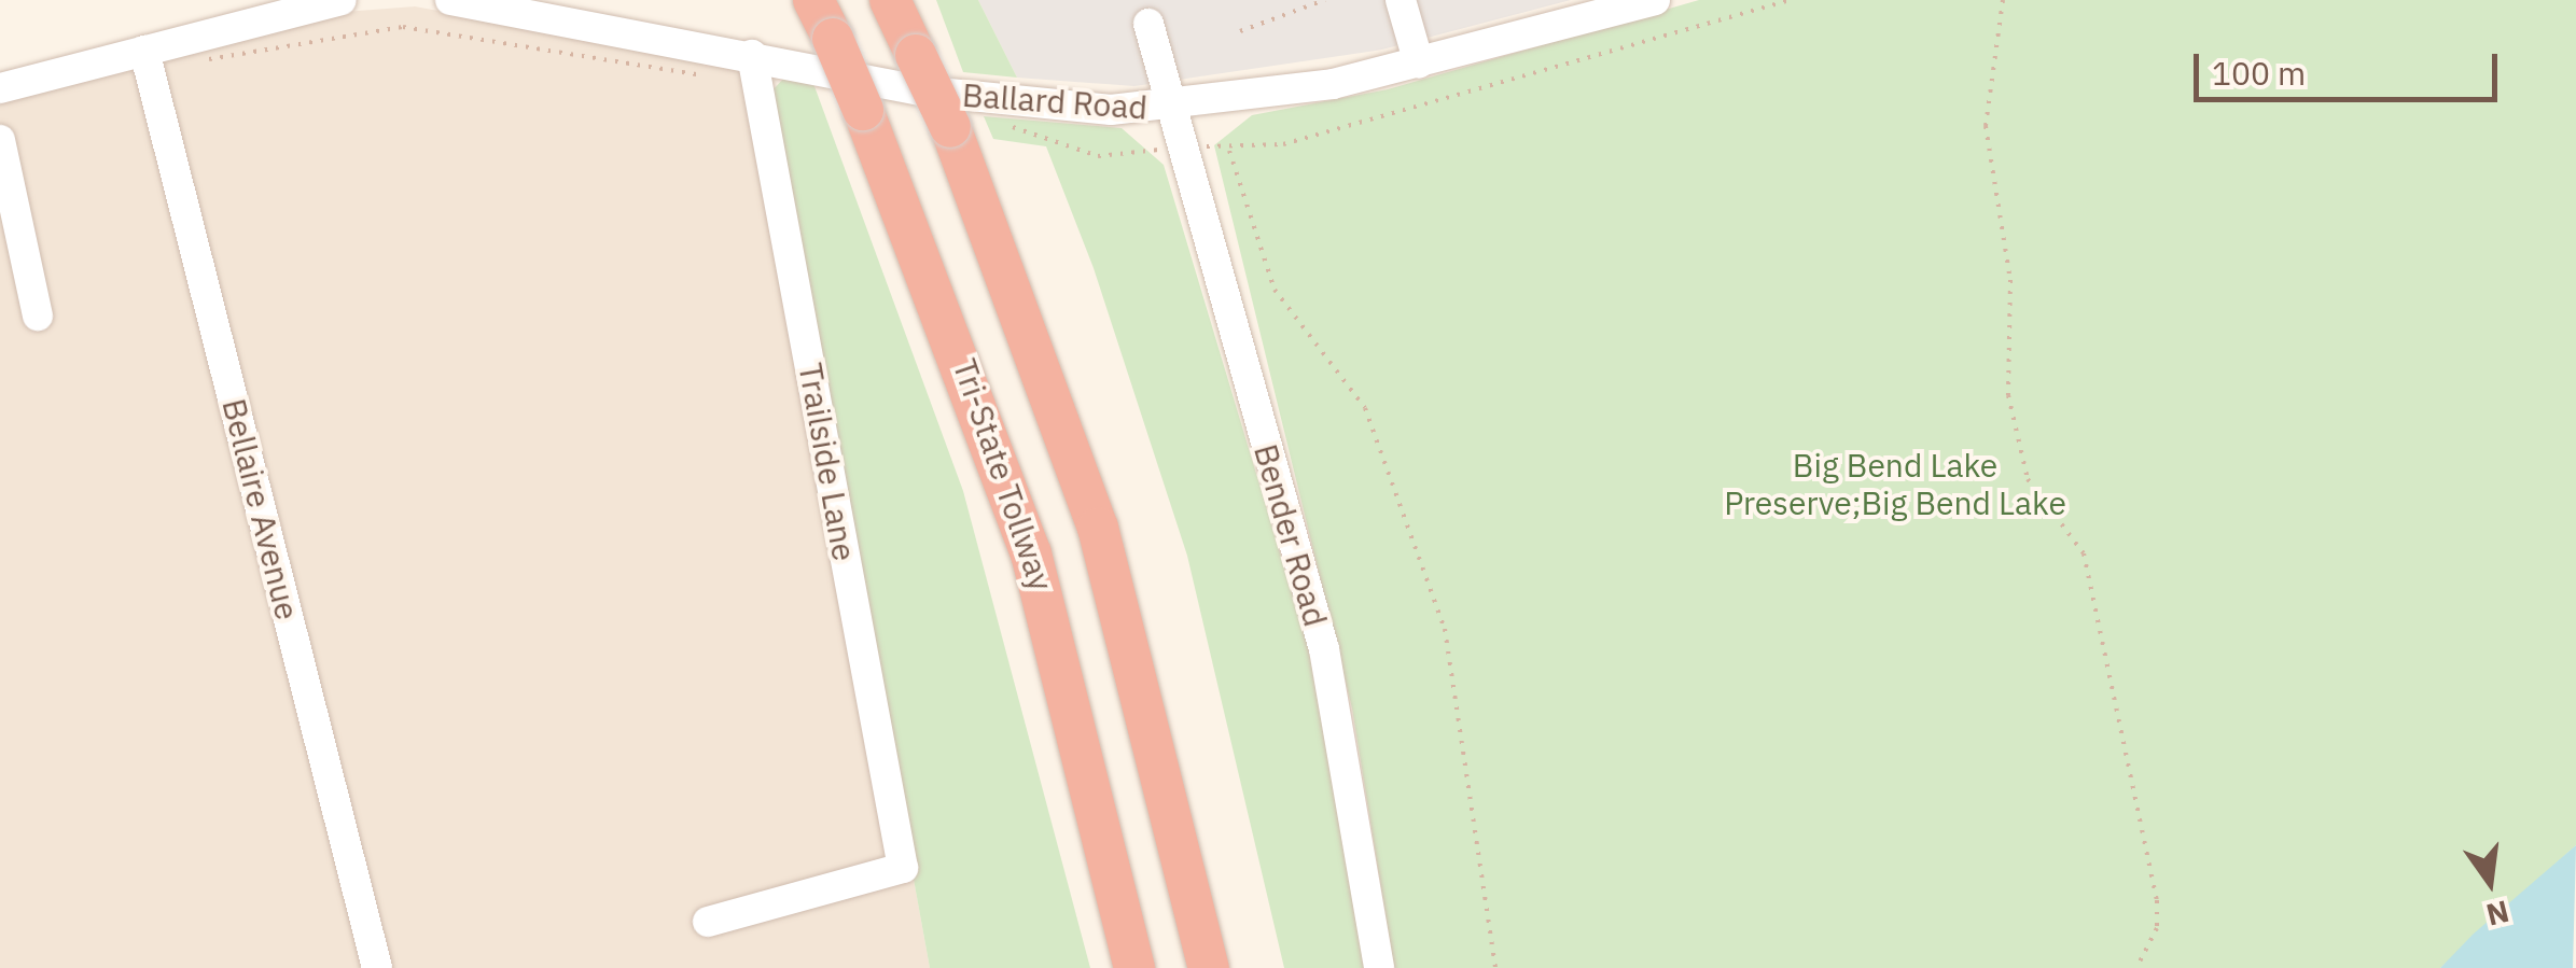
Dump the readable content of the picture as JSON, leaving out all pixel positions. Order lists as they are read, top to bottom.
{
  "streets": {
    "highway": ["Tri-State Tollway"],
    "street": [
      "Ballard Road",
      "Trailside Lane",
      "Bellaire Avenue",
      "Bender Road"
    ]
  },
  "crossings": [
    ["Ballard Road", "Trailside Lane"],
    ["Ballard Road", "Bender Road"]
  ],
  "parks": ["Big Bend Lake Preserve;Big Bend Lake"],
  "scale_bar": "100 m",
  "north": "bottom"
}
